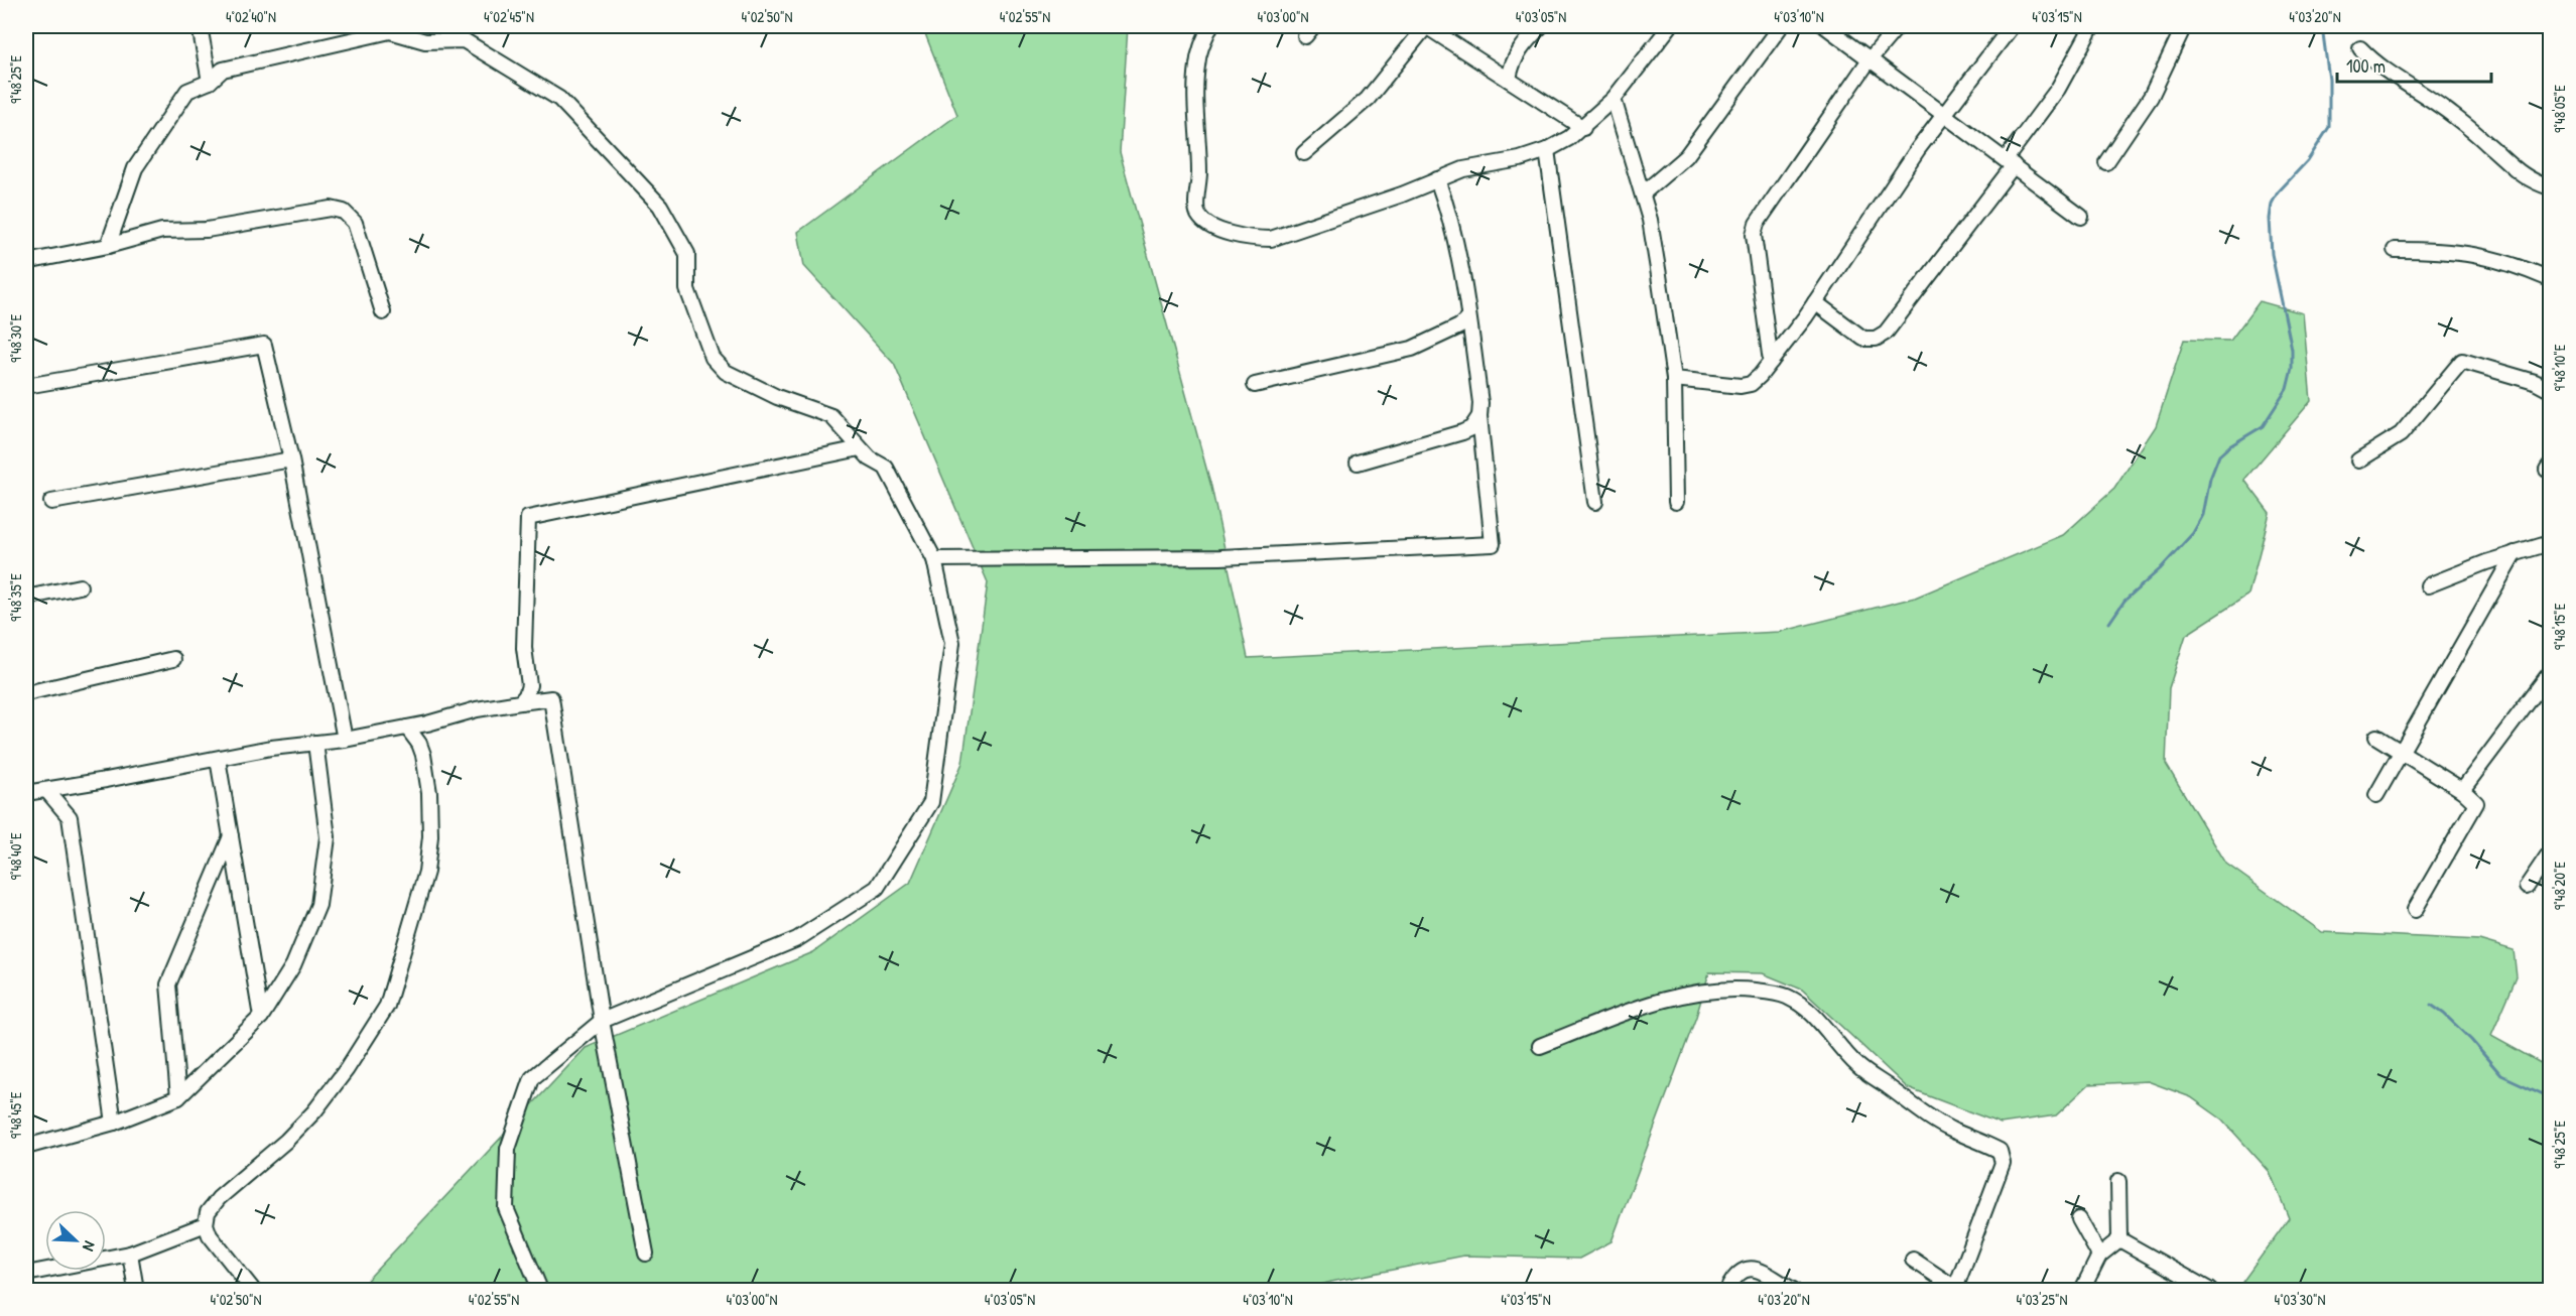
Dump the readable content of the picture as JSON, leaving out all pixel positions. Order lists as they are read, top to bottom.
{
  "scale_bar": "100 m",
  "north": "bottom right",
  "coordinates": [
    "4°02'40\"N",
    "4°02'45\"N",
    "4°02'50\"N",
    "4°02'55\"N",
    "4°03'00\"N",
    "4°03'05\"N",
    "4°03'10\"N",
    "4°03'15\"N",
    "4°03'20\"N",
    "9°48'25\"E",
    "9°48'05\"E",
    "9°48'30\"E",
    "9°48'10\"E",
    "9°48'35\"E",
    "9°48'15\"E",
    "9°48'40\"E",
    "9°48'20\"E",
    "9°48'45\"E",
    "4°03'25\"N",
    "4°03'30\"N"
  ]
}
